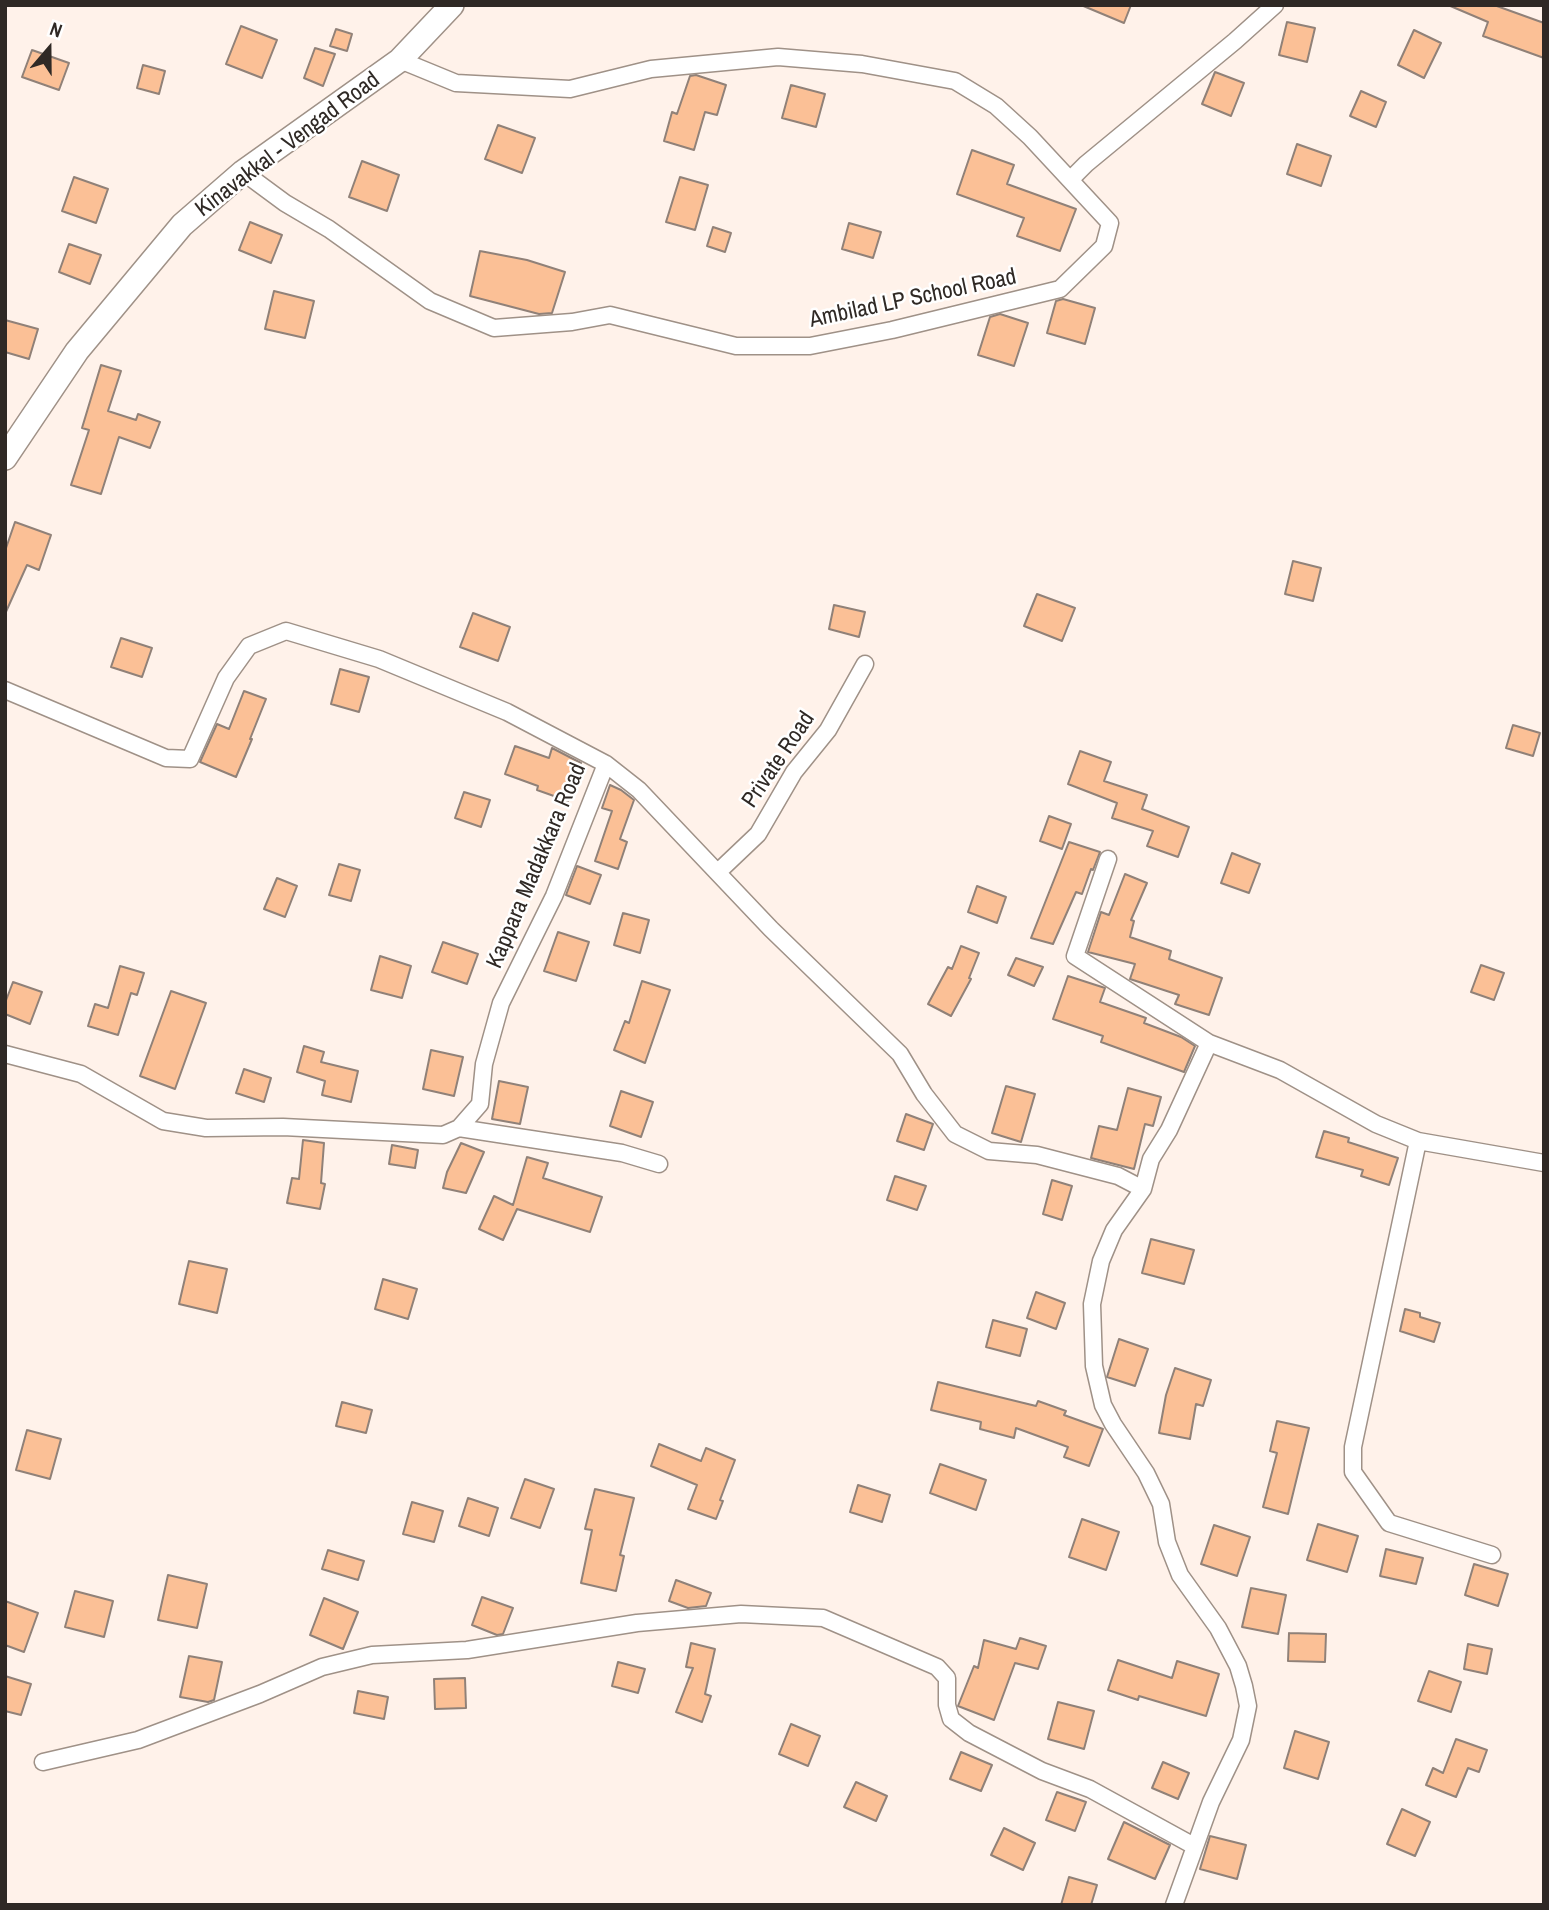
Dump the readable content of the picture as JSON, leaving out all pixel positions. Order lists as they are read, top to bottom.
{
  "streets": {
    "main road": ["Kinavakkal - Vengad Road"],
    "street": ["Ambilad LP School Road", "Private Road", "Kappara Madakkara Road"]
  },
  "crossings": [
    ["Kinavakkal - Vengad Road", "Ambilad LP School Road"],
    ["Private Road", "Kappara Madakkara Road"]
  ],
  "north": "top"
}
